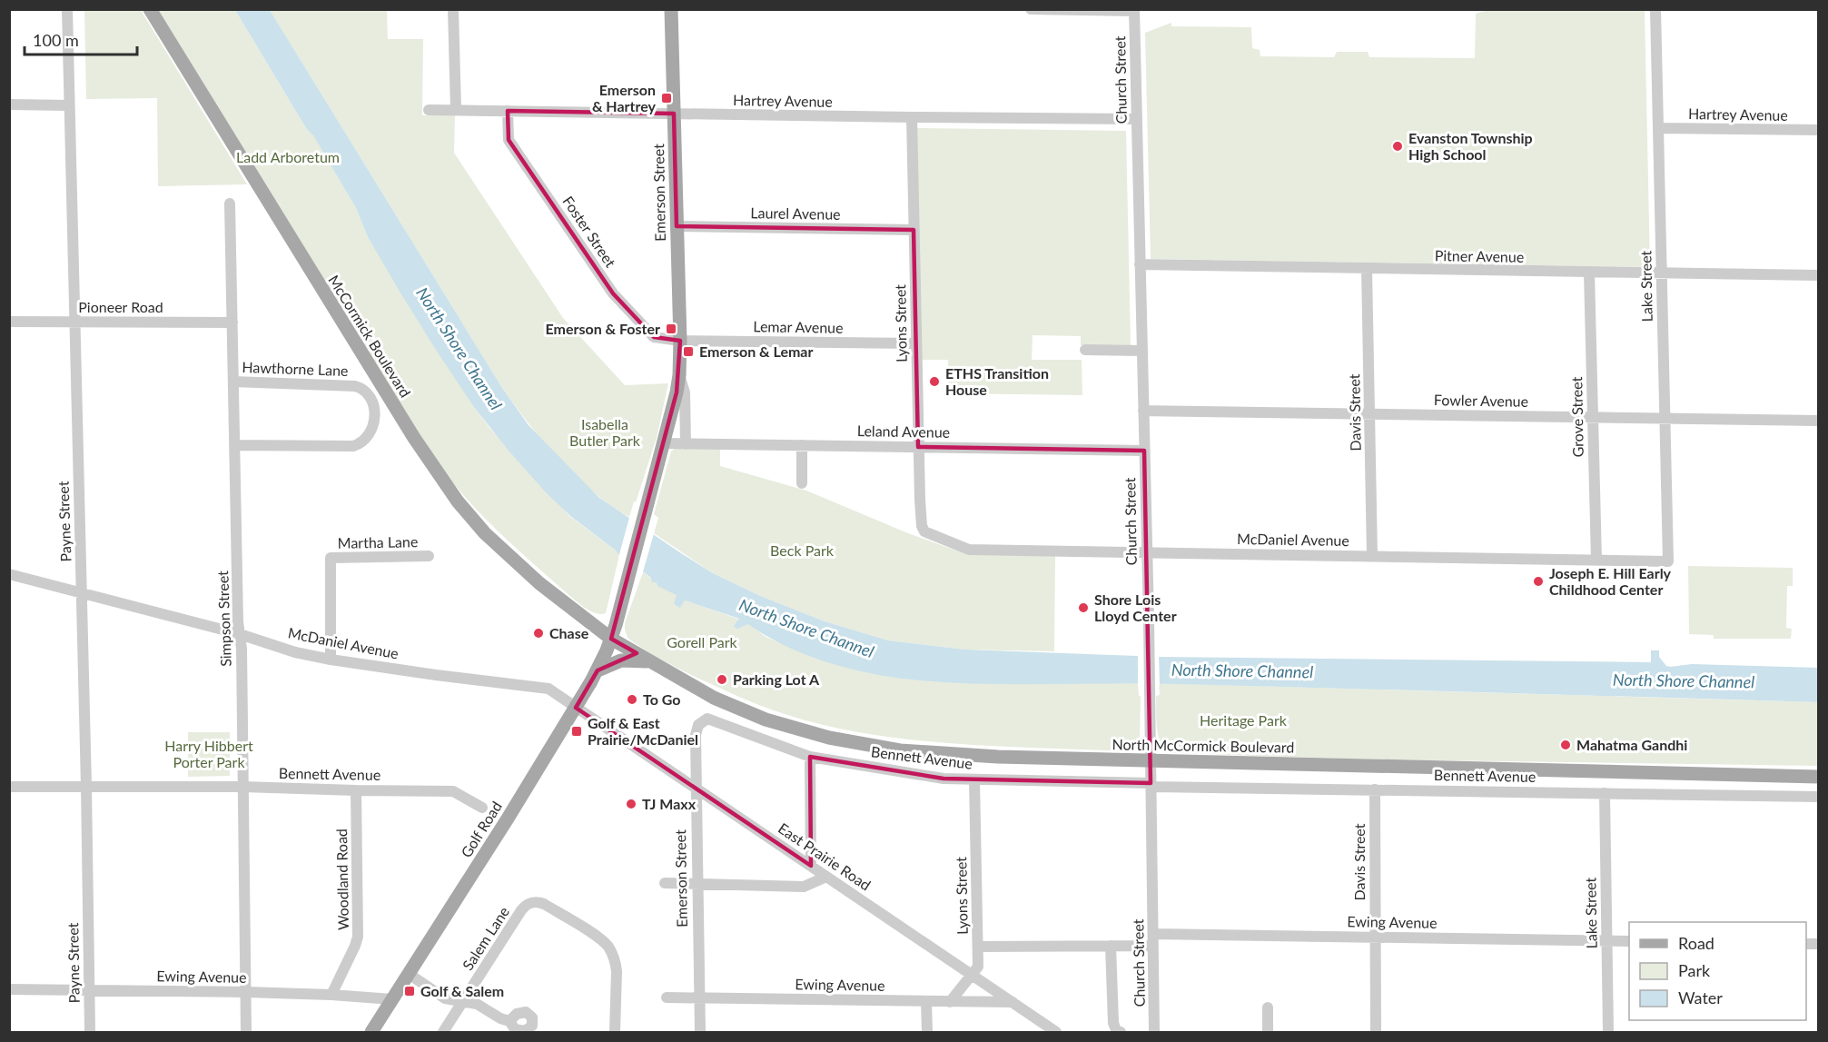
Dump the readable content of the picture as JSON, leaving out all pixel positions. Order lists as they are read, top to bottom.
{
  "streets": {
    "main road": [
      "Emerson Street",
      "McCormick Boulevard",
      "North McCormick Boulevard",
      "Golf Road"
    ],
    "street": [
      "Church Street",
      "Hartrey Avenue",
      "Laurel Avenue",
      "Foster Street",
      "Pitner Avenue",
      "Lake Street",
      "Pioneer Road",
      "Lyons Street",
      "Lemar Avenue",
      "Hawthorne Lane",
      "Fowler Avenue",
      "Davis Street",
      "Grove Street",
      "Leland Avenue",
      "Payne Street",
      "McDaniel Avenue",
      "Martha Lane",
      "Simpson Street",
      "Bennett Avenue",
      "East Prairie Road",
      "Woodland Road",
      "Ewing Avenue",
      "Salem Lane"
    ]
  },
  "crossings": [
    ["Church Street", "Hartrey Avenue"],
    ["Church Street", "Pitner Avenue"],
    ["Church Street", "Fowler Avenue"],
    ["Church Street", "Leland Avenue"],
    ["Church Street", "McDaniel Avenue"],
    ["Church Street", "North McCormick Boulevard"],
    ["Church Street", "Bennett Avenue"],
    ["Church Street", "Ewing Avenue"],
    ["Hartrey Avenue", "Emerson Street"],
    ["Hartrey Avenue", "Foster Street"],
    ["Hartrey Avenue", "Lake Street"],
    ["Hartrey Avenue", "Lyons Street"],
    ["Emerson Street", "Laurel Avenue"],
    ["Emerson Street", "Foster Street"],
    ["Emerson Street", "Lemar Avenue"],
    ["Emerson Street", "McCormick Boulevard"],
    ["Emerson Street", "Leland Avenue"],
    ["Emerson Street", "North McCormick Boulevard"],
    ["Emerson Street", "Bennett Avenue"],
    ["Emerson Street", "Golf Road"],
    ["Emerson Street", "East Prairie Road"],
    ["Emerson Street", "Ewing Avenue"],
    ["Laurel Avenue", "Lyons Street"],
    ["Foster Street", "Lemar Avenue"],
    ["Pitner Avenue", "Lake Street"],
    ["Pitner Avenue", "Davis Street"],
    ["Pitner Avenue", "Grove Street"],
    ["Lake Street", "Fowler Avenue"],
    ["Lake Street", "McDaniel Avenue"],
    ["Lake Street", "Bennett Avenue"],
    ["Lake Street", "Ewing Avenue"],
    ["Pioneer Road", "Payne Street"],
    ["Pioneer Road", "Simpson Street"],
    ["Lyons Street", "Lemar Avenue"],
    ["Lyons Street", "Leland Avenue"],
    ["Lyons Street", "McDaniel Avenue"],
    ["Lyons Street", "Bennett Avenue"],
    ["Lyons Street", "East Prairie Road"],
    ["Lyons Street", "Ewing Avenue"],
    ["McCormick Boulevard", "North McCormick Boulevard"],
    ["McCormick Boulevard", "Golf Road"],
    ["Hawthorne Lane", "Simpson Street"],
    ["Fowler Avenue", "Davis Street"],
    ["Fowler Avenue", "Grove Street"],
    ["Davis Street", "McDaniel Avenue"],
    ["Davis Street", "Bennett Avenue"],
    ["Davis Street", "Ewing Avenue"],
    ["Grove Street", "McDaniel Avenue"],
    ["Payne Street", "McDaniel Avenue"],
    ["Payne Street", "Bennett Avenue"],
    ["Payne Street", "Ewing Avenue"],
    ["McDaniel Avenue", "Martha Lane"],
    ["McDaniel Avenue", "Simpson Street"],
    ["McDaniel Avenue", "Golf Road"],
    ["McDaniel Avenue", "East Prairie Road"],
    ["Simpson Street", "Bennett Avenue"],
    ["Simpson Street", "Ewing Avenue"],
    ["North McCormick Boulevard", "Golf Road"],
    ["Bennett Avenue", "Woodland Road"],
    ["Golf Road", "East Prairie Road"],
    ["Golf Road", "Ewing Avenue"],
    ["East Prairie Road", "Ewing Avenue"],
    ["Woodland Road", "Ewing Avenue"]
  ],
  "water": ["North Shore Channel"],
  "parks": [
    "Ladd Arboretum",
    "Isabella Butler Park",
    "Beck Park",
    "Gorell Park",
    "Heritage Park",
    "Harry Hibbert Porter Park"
  ],
  "places": {
    "transit": [
      "Emerson & Hartrey",
      "Emerson & Foster",
      "Emerson & Lemar",
      "Golf & East Prairie/McDaniel",
      "Golf & Salem"
    ],
    "other": [
      "Evanston Township High School",
      "ETHS Transition House",
      "Joseph E. Hill Early Childhood Center",
      "Shore Lois Lloyd Center",
      "Chase",
      "Parking Lot A",
      "To Go",
      "Mahatma Gandhi",
      "TJ Maxx"
    ]
  },
  "legend": ["Road", "Park", "Water"],
  "scale_bar": "100 m"
}
